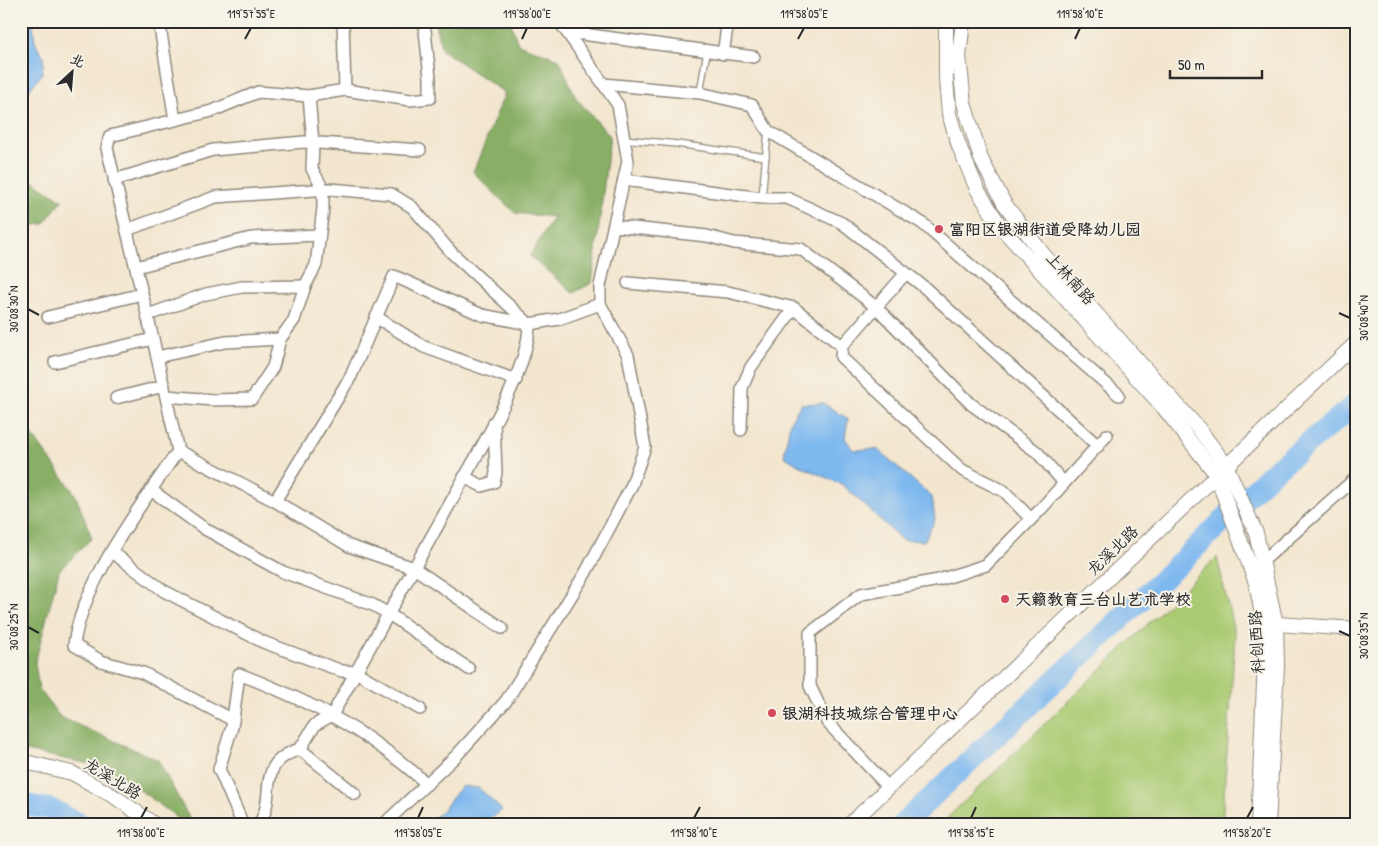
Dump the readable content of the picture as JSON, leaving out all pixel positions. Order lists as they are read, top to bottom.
{
  "streets": {
    "street": ["上林南路", "龙溪北路", "科创西路"]
  },
  "crossings": [
    ["上林南路", "龙溪北路"],
    ["上林南路", "科创西路"],
    ["龙溪北路", "科创西路"]
  ],
  "places": ["富阳区银湖街道受降幼儿园", "天籁教育三台山艺术学校", "银湖科技城综合管理中心"],
  "scale_bar": "50 m",
  "north": "top right",
  "coordinates": [
    "119°57'55\"E",
    "119°58'00\"E",
    "119°58'05\"E",
    "119°58'10\"E",
    "30°08'30\"N",
    "30°08'40\"N",
    "30°08'25\"N",
    "30°08'35\"N",
    "119°58'15\"E",
    "119°58'20\"E"
  ]
}
